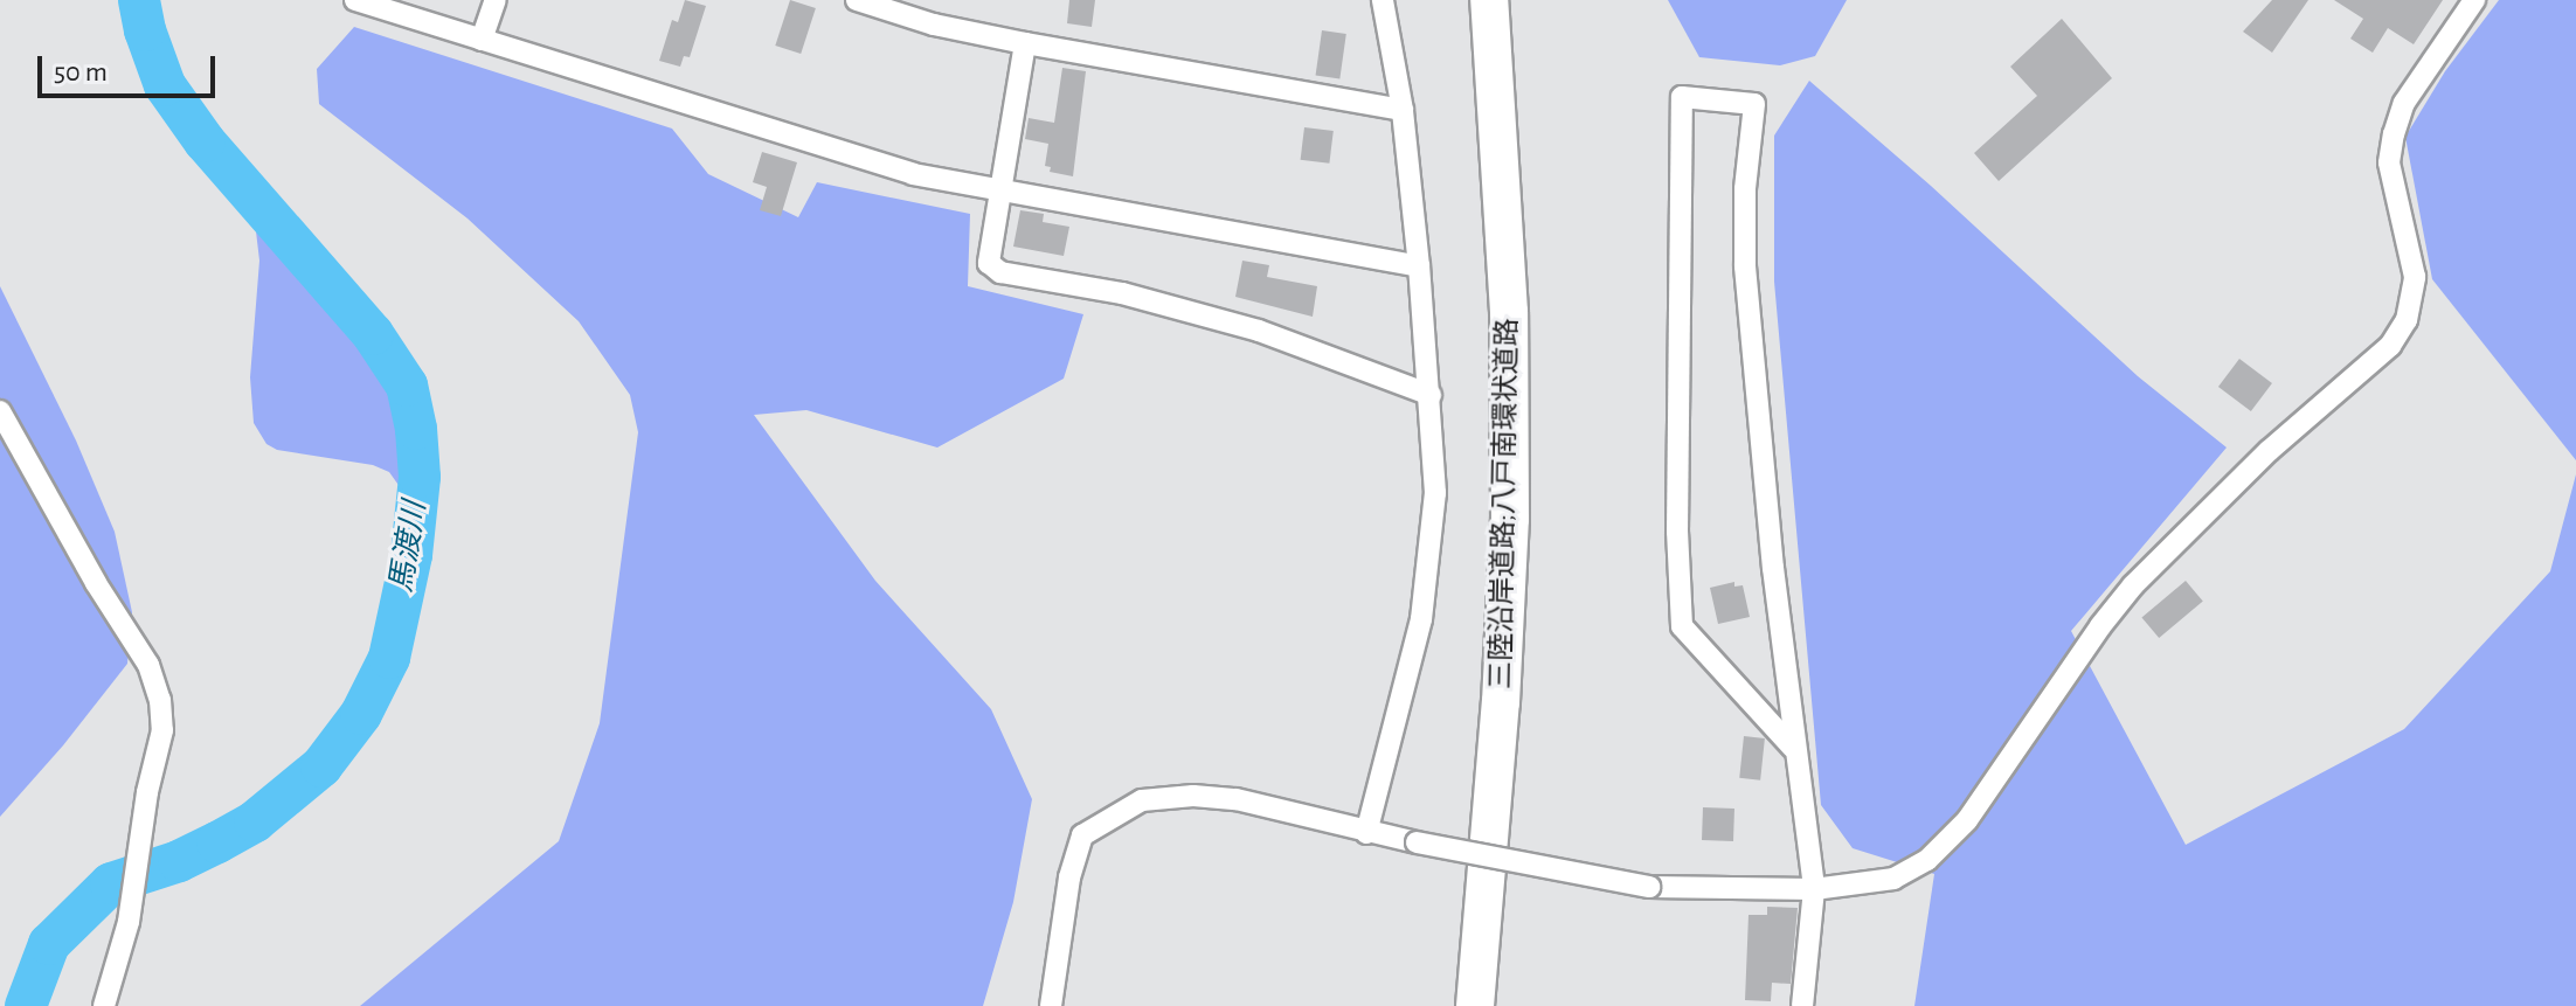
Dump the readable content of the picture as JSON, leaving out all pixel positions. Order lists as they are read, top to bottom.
{
  "streets": {
    "highway": ["三陸沿岸道路;八戸南環状道路"]
  },
  "water": ["馬渡川"],
  "scale_bar": "50 m"
}
